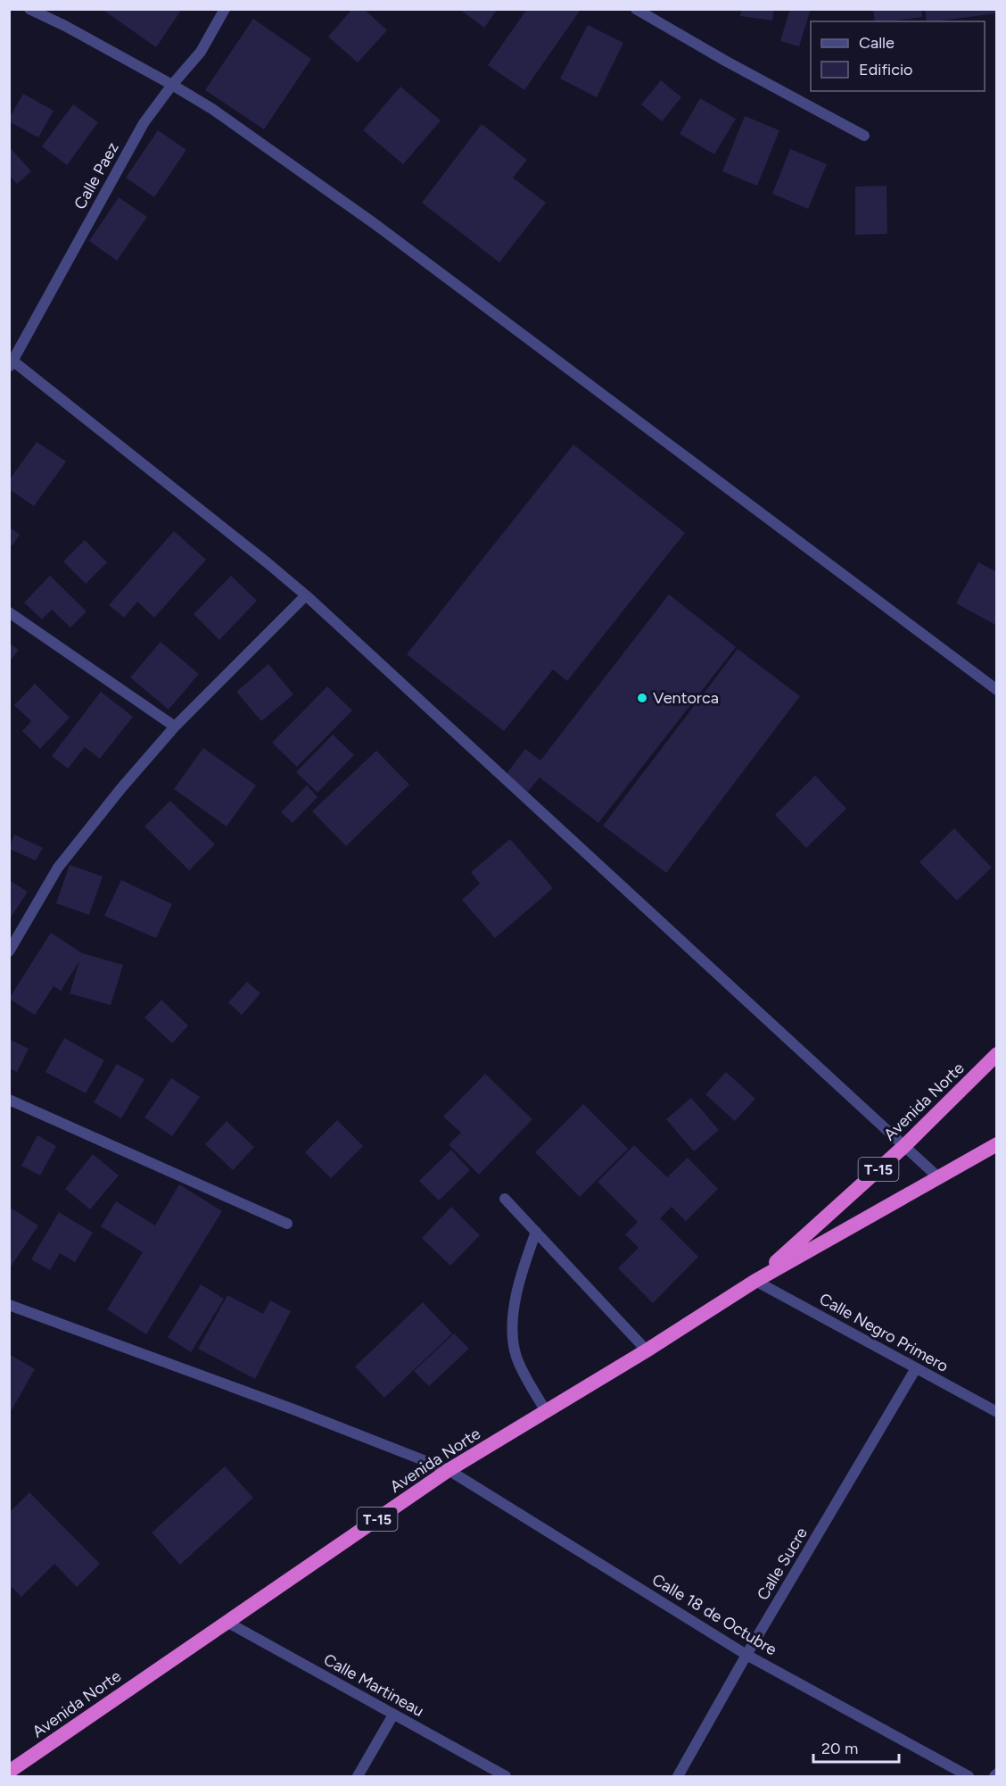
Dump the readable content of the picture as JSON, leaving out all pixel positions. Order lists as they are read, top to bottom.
{
  "streets": {
    "highway": ["Avenida Norte", "T-15"],
    "street": [
      "Calle Paez",
      "Calle Negro Primero",
      "Calle Sucre",
      "Calle 18 de Octubre",
      "Calle Martineau"
    ]
  },
  "crossings": [
    ["Avenida Norte", "Calle Negro Primero"],
    ["Avenida Norte", "Calle 18 de Octubre"],
    ["Avenida Norte", "Calle Martineau"],
    ["Calle Negro Primero", "Calle Sucre"],
    ["Calle Sucre", "Calle 18 de Octubre"]
  ],
  "places": ["Ventorca"],
  "legend": ["Calle", "Edificio"],
  "scale_bar": "20 m"
}
